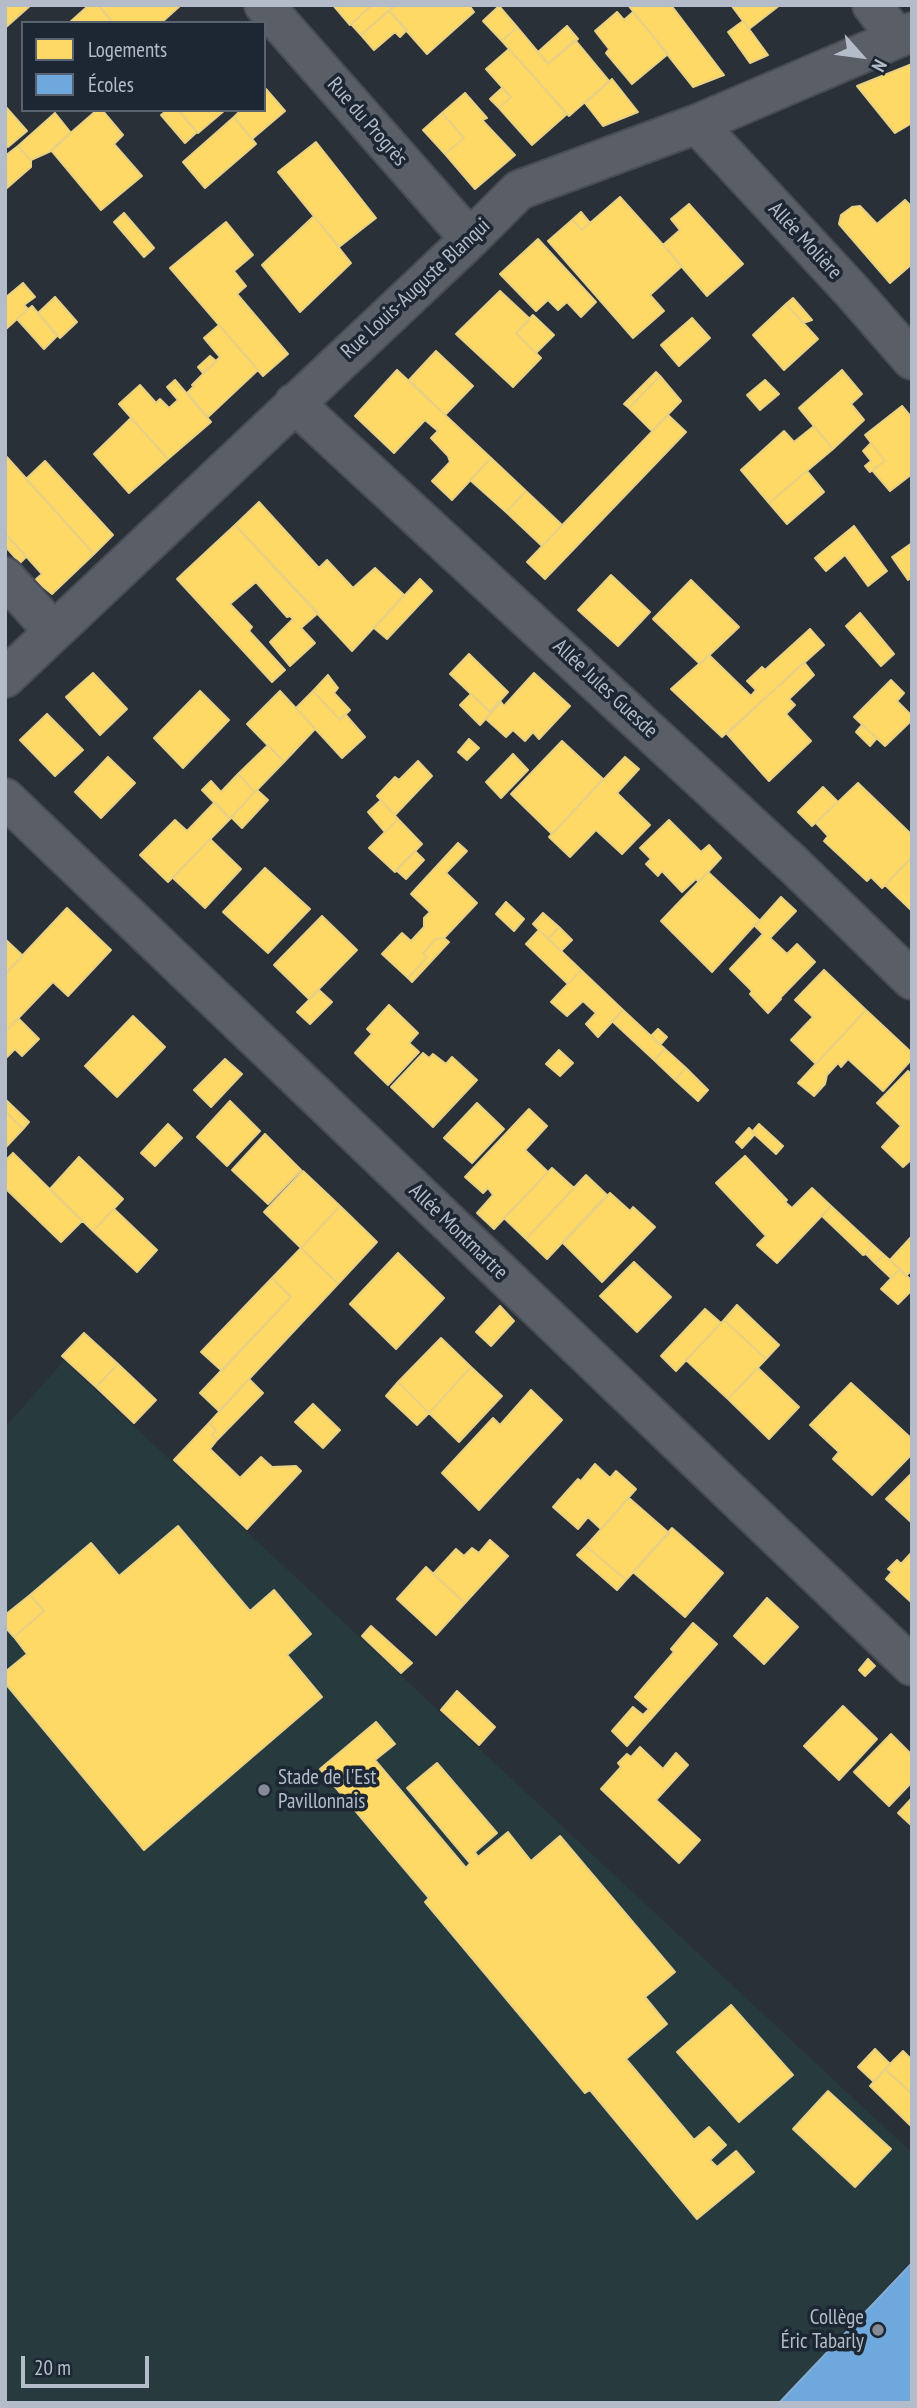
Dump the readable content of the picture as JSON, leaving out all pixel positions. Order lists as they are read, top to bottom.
{
  "streets": {
    "street": [
      "Rue du Progrès",
      "Allée Molière",
      "Rue Louis-Auguste Blanqui",
      "Allée Jules Guesde",
      "Allée Montmartre"
    ]
  },
  "crossings": [
    ["Rue du Progrès", "Rue Louis-Auguste Blanqui"],
    ["Allée Molière", "Rue Louis-Auguste Blanqui"],
    ["Rue Louis-Auguste Blanqui", "Allée Jules Guesde"]
  ],
  "places": ["Stade de l'Est Pavillonnais", "Collège Éric Tabarly"],
  "legend": ["Logements", "Écoles"],
  "scale_bar": "20 m",
  "north": "bottom right"
}
